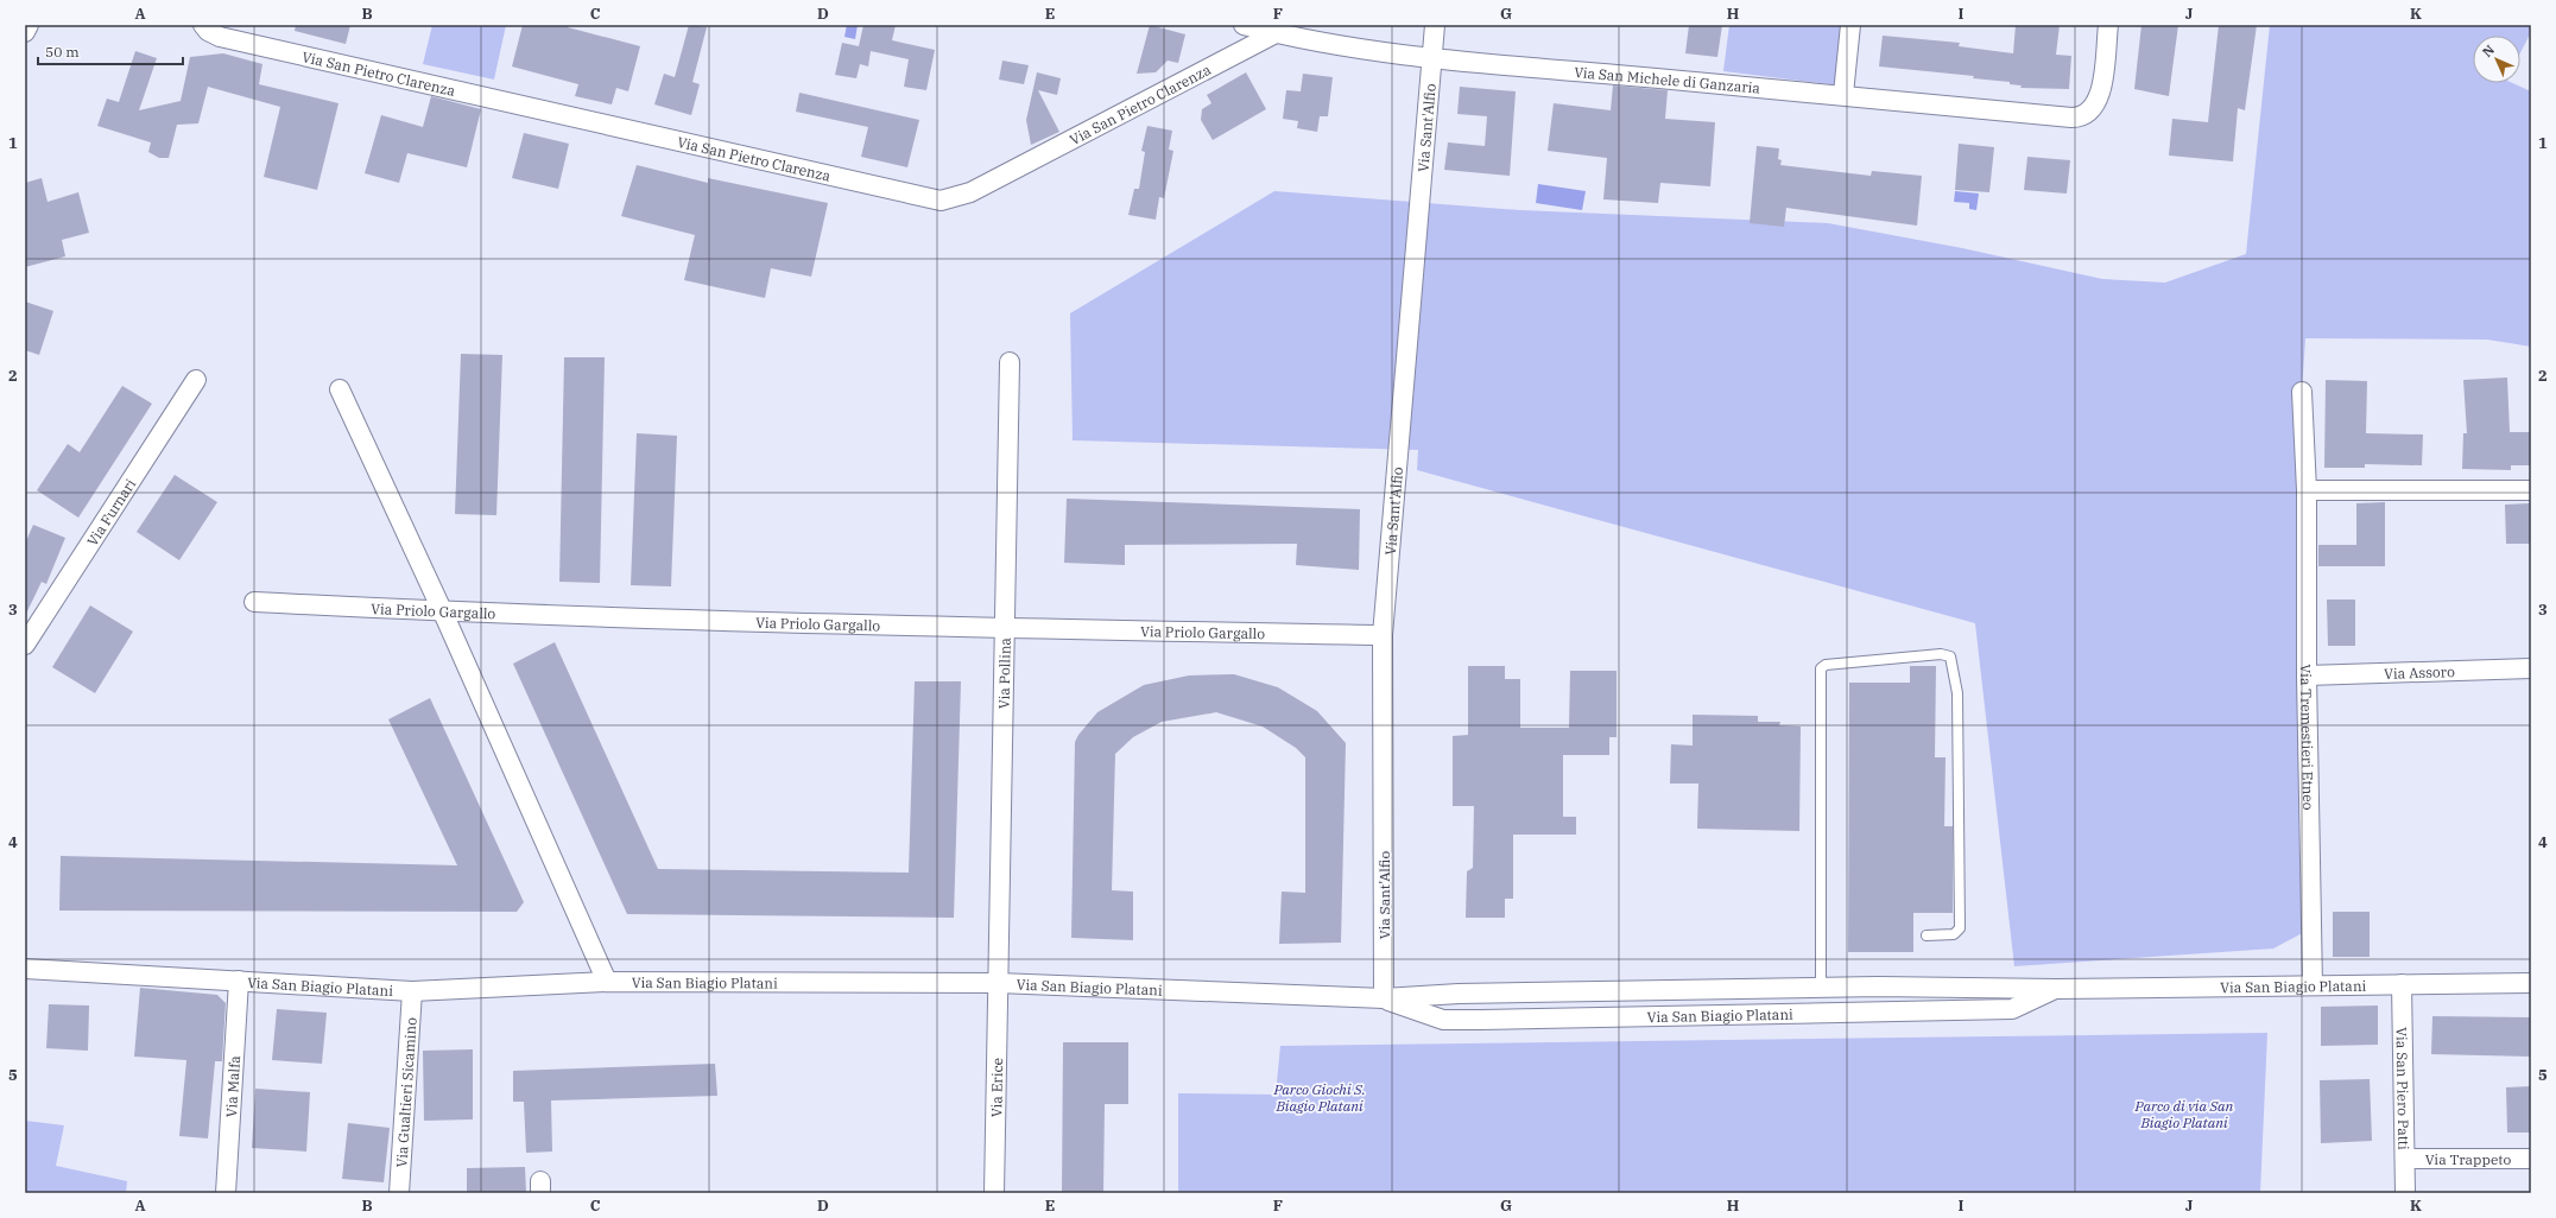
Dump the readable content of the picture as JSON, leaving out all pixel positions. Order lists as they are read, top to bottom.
{
  "streets": {
    "street": [
      "Via San Pietro Clarenza",
      "Via San Michele di Ganzaria",
      "Via Sant'Alfio",
      "Via Furnari",
      "Via Priolo Gargallo",
      "Via Assoro",
      "Via Pollina",
      "Via Tremestieri Etneo",
      "Via San Biagio Platani",
      "Via Malfa",
      "Via Erice",
      "Via San Piero Patti",
      "Via Gualtieri Sicamino",
      "Via Trappeto"
    ]
  },
  "crossings": [
    ["Via San Pietro Clarenza", "Via San Michele di Ganzaria"],
    ["Via San Michele di Ganzaria", "Via Sant'Alfio"],
    ["Via Sant'Alfio", "Via Priolo Gargallo"],
    ["Via Sant'Alfio", "Via San Biagio Platani"],
    ["Via Priolo Gargallo", "Via Pollina"],
    ["Via Assoro", "Via Tremestieri Etneo"],
    ["Via Pollina", "Via San Biagio Platani"],
    ["Via Pollina", "Via Erice"],
    ["Via Tremestieri Etneo", "Via San Biagio Platani"],
    ["Via San Biagio Platani", "Via Malfa"],
    ["Via San Biagio Platani", "Via Erice"],
    ["Via San Biagio Platani", "Via San Piero Patti"],
    ["Via San Biagio Platani", "Via Gualtieri Sicamino"],
    ["Via San Piero Patti", "Via Trappeto"]
  ],
  "parks": ["Parco Giochi S. Biagio Platani", "Parco di via San Biagio Platani"],
  "scale_bar": "50 m",
  "north": "top left",
  "grid": {
    "columns": [
      "A",
      "B",
      "C",
      "D",
      "E",
      "F",
      "G",
      "H",
      "I",
      "J",
      "K"
    ],
    "rows": [
      "1",
      "2",
      "3",
      "4",
      "5"
    ]
  }
}
